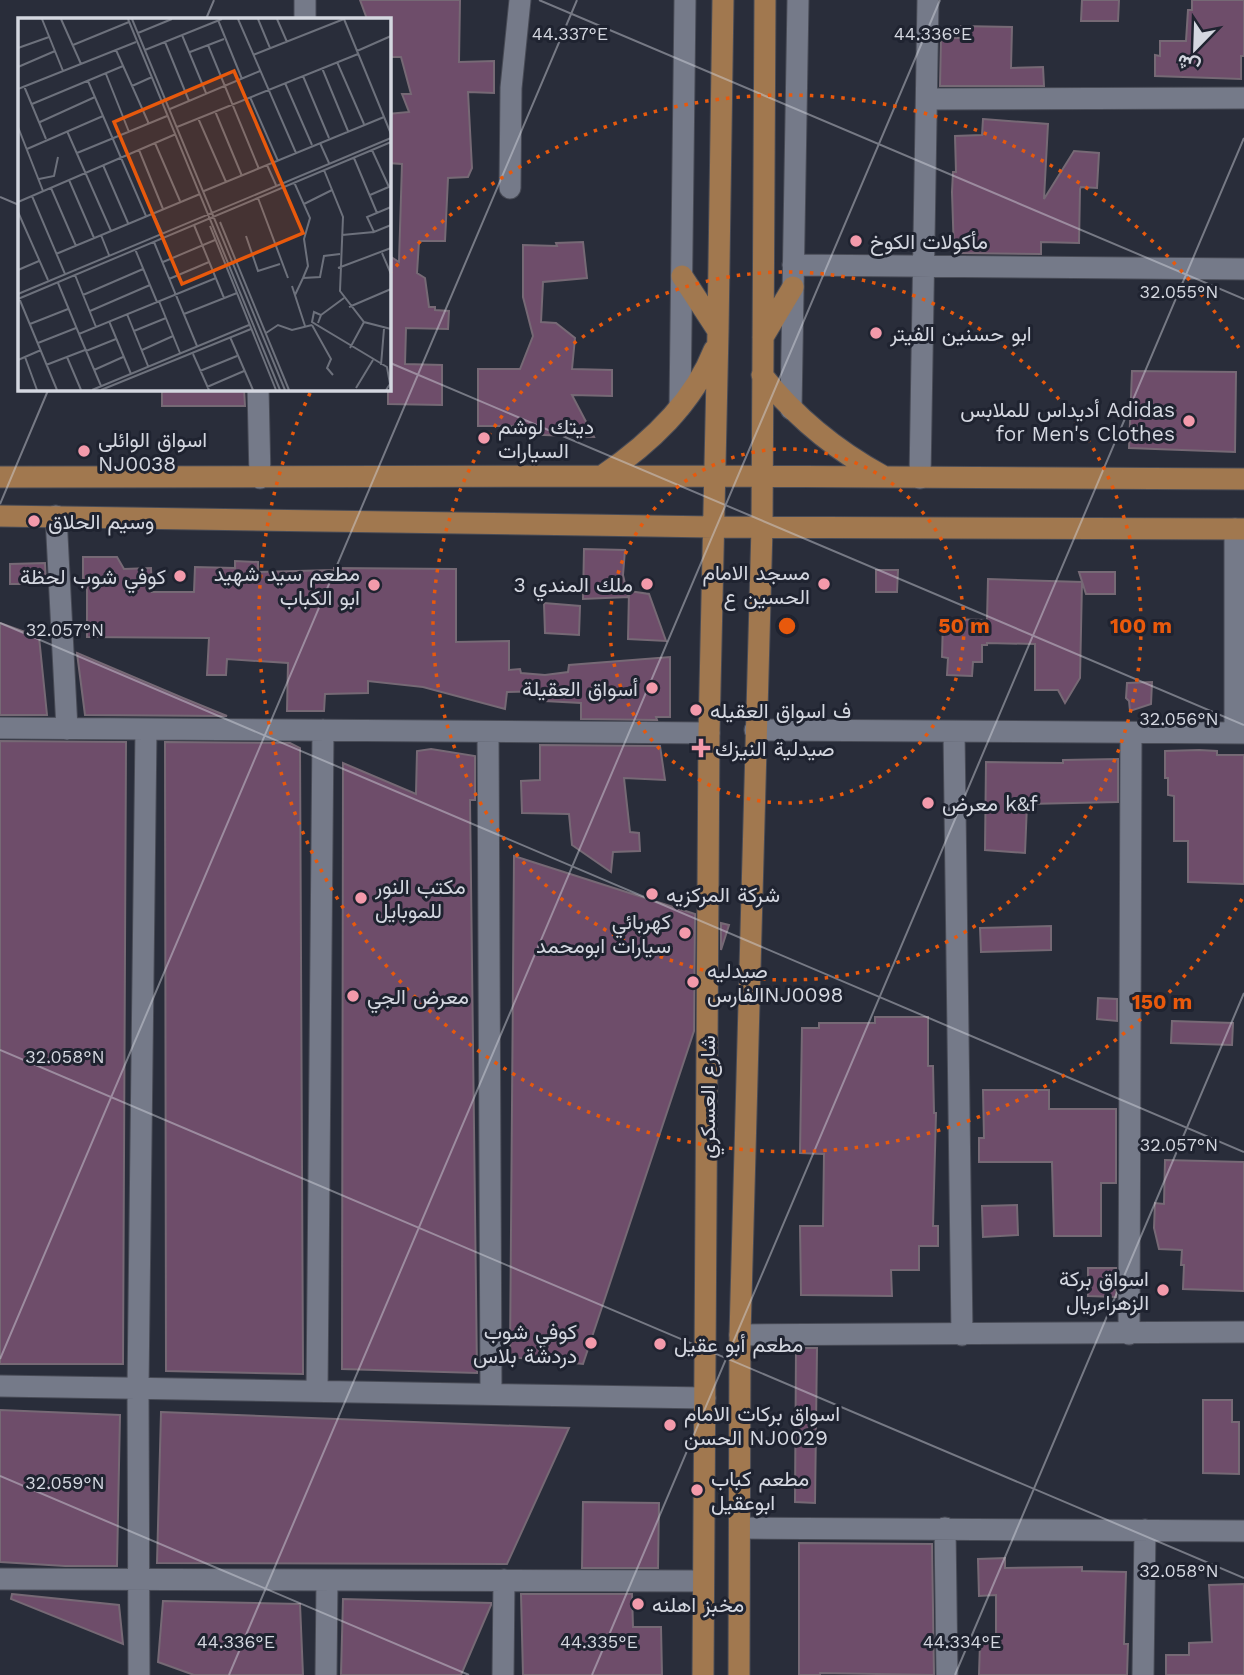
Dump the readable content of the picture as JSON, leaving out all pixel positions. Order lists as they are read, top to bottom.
{
  "streets": {
    "main road": ["شارع العسكري"]
  },
  "places": {
    "other": [
      "مأكولات الكوخ",
      "ابو حسنين الفيتر",
      "أديداس للملابس Adidas for Men's Clothes",
      "ديتك لوشم السيارات",
      "اسواق الوائلی NJ0038",
      "وسيم الحلاق",
      "كوفي شوب لحظة",
      "ملك المندي 3",
      "مسجد الامام الحسين ع",
      "مطعم سيد شهيد ابو الكباب",
      "أسواق العقيلة",
      "ف اسواق العقيله",
      "معرض k&f",
      "شركة المركزيه",
      "مكتب النور للموبايل",
      "كهربائي سيارات ابومحمد",
      "صيدليه الفارسNJ0098",
      "معرض الجي",
      "اسواق بركة الزهراء﷼",
      "كوفي شوب دردشة بلاس",
      "مطعم أبو عقيل",
      "اسواق بركات الامام الحسن NJ0029",
      "مطعم كباب ابوعقيل",
      "مخبز اهلنه"
    ],
    "health": ["صيدلية النيزك"]
  },
  "north": "bottom left",
  "coordinates": [
    "44.336°E",
    "44.337°E",
    "32.055°N",
    "32.057°N",
    "32.056°N",
    "32.058°N",
    "32.059°N",
    "44.335°E",
    "44.334°E"
  ],
  "rings": ["50 m", "100 m", "150 m"]
}
